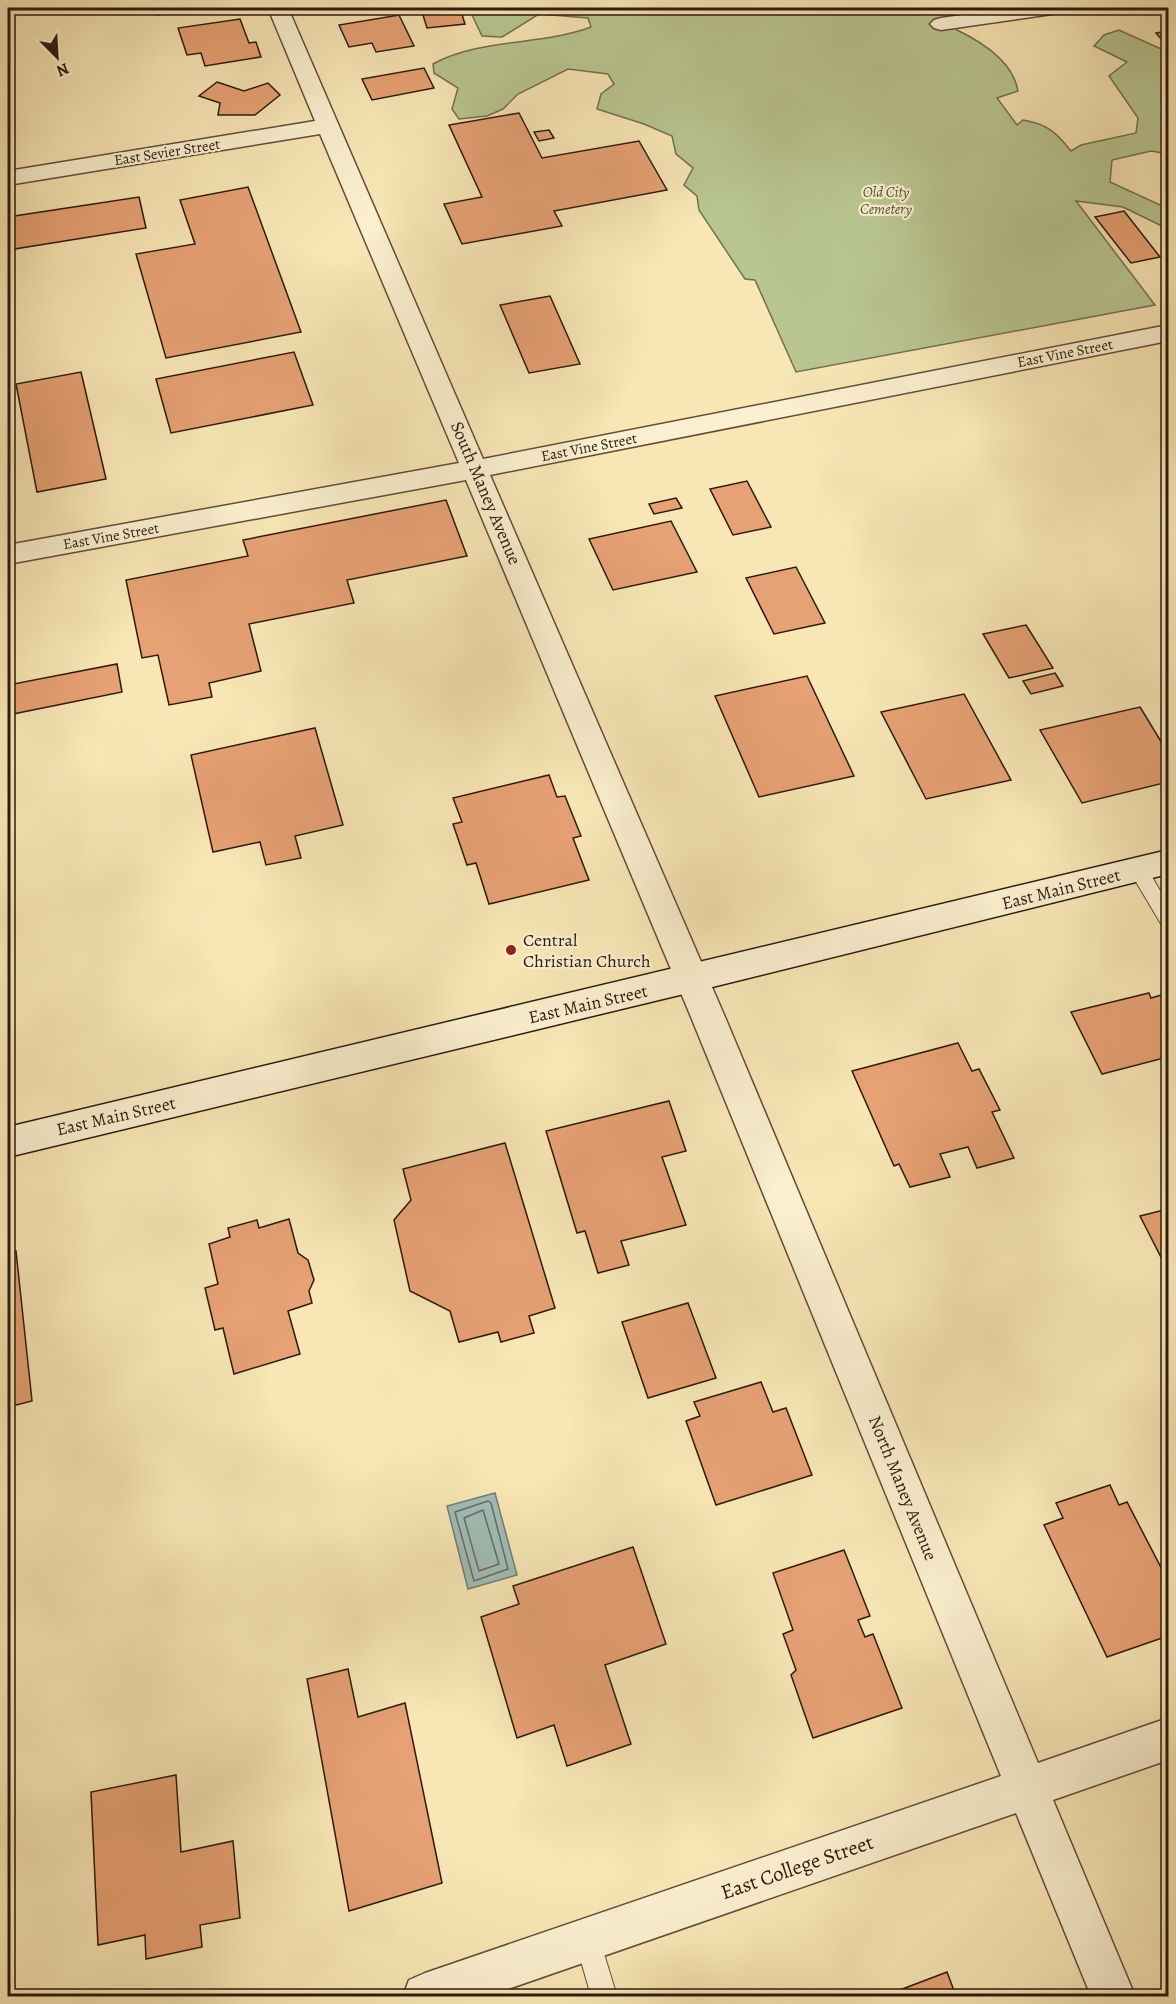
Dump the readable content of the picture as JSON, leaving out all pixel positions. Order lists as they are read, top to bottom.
{
  "streets": {
    "street": [
      "East Sevier Street",
      "East Vine Street",
      "South Maney Avenue",
      "East Main Street",
      "North Maney Avenue",
      "East College Street"
    ]
  },
  "crossings": [
    ["East Sevier Street", "South Maney Avenue"],
    ["East Vine Street", "South Maney Avenue"],
    ["South Maney Avenue", "East Main Street"],
    ["South Maney Avenue", "North Maney Avenue"],
    ["East Main Street", "North Maney Avenue"],
    ["North Maney Avenue", "East College Street"]
  ],
  "parks": ["Old City Cemetery"],
  "places": ["Central Christian Church"],
  "north": "bottom right"
}
